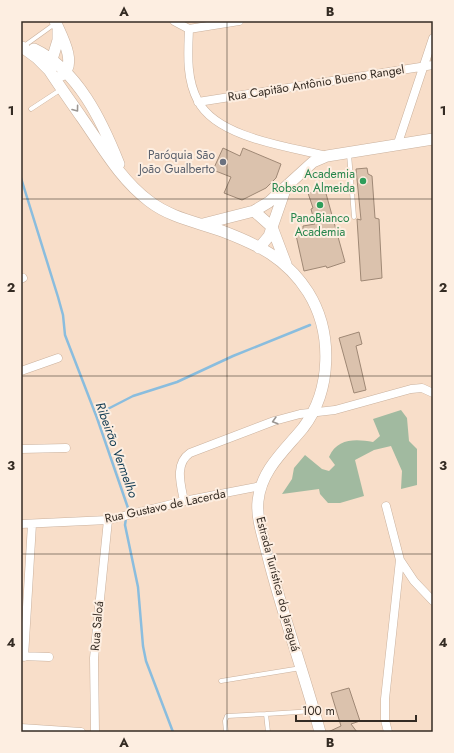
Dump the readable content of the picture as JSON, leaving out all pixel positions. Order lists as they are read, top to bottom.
{
  "streets": {
    "main road": ["Estrada Turística do Jaraguá"],
    "street": ["Rua Capitão Antônio Bueno Rangel", "Rua Gustavo de Lacerda", "Rua Saloá"]
  },
  "crossings": [
    ["Rua Gustavo de Lacerda", "Estrada Turística do Jaraguá"],
    ["Rua Gustavo de Lacerda", "Rua Saloá"]
  ],
  "water": ["Ribeirão Vermelho"],
  "places": ["Paróquia São João Gualberto", "Academia Robson Almeida", "PanoBianco Academia"],
  "scale_bar": "100 m",
  "grid": {
    "columns": ["A", "B"],
    "rows": [
      "1",
      "2",
      "3",
      "4"
    ]
  }
}
